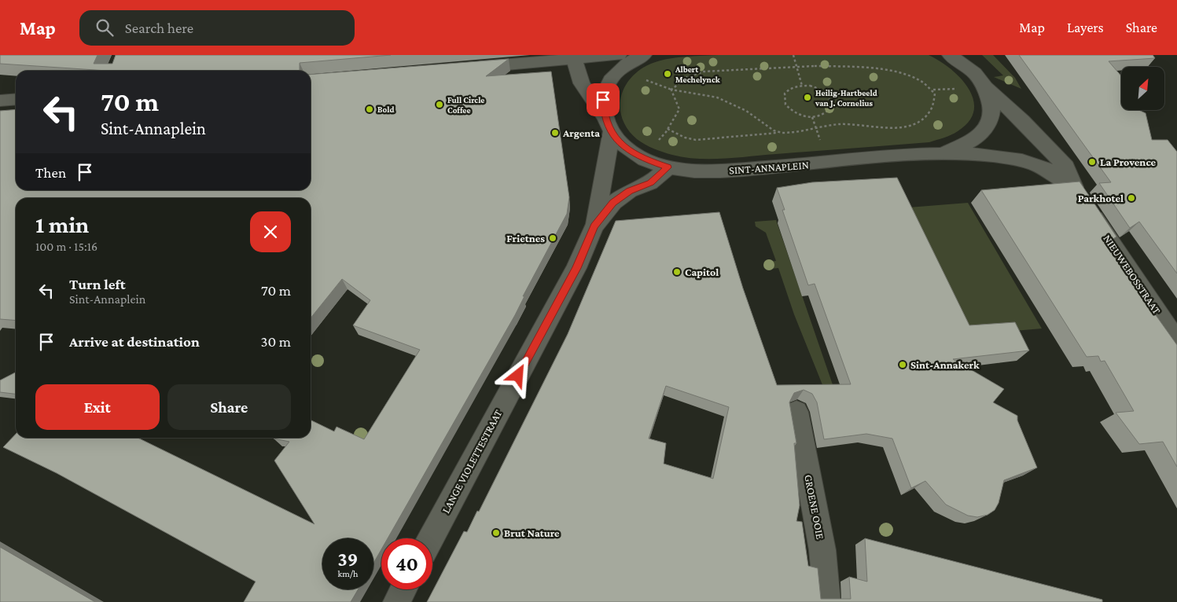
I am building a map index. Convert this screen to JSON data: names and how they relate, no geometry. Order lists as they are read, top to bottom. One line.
{"streets":{"street":["SINT-ANNAPLEIN","NIEUWEBOSSTRAAT","LANGE VIOLETTESTRAAT","GROENE OOIE"]},"crossings":[["SINT-ANNAPLEIN","NIEUWEBOSSTRAAT"],["SINT-ANNAPLEIN","LANGE VIOLETTESTRAAT"]],"places":["Albert Mechelynck","Heilig-Hartbeeld van J. Cornelius","Full Circle Coffee","Bold","Argenta","La Provence","Parkhotel","Frietnes","Capitol","Sint-Annakerk","Brut Nature"],"north":"top right","page":{"header":"Map","search":"Search here","nav":["Map","Layers","Share"],"turn":["70 m","Sint-Annaplein"],"then":"Then","heading":["1 min","100 m · 15:16"],"list":[{"name":"Turn left","note":"Sint-Annaplein","value":"70 m"},{"name":"Arrive at destination","value":"30 m"}],"buttons":["Exit","Share"],"speed":"39 km/h","limit":"40"}}
